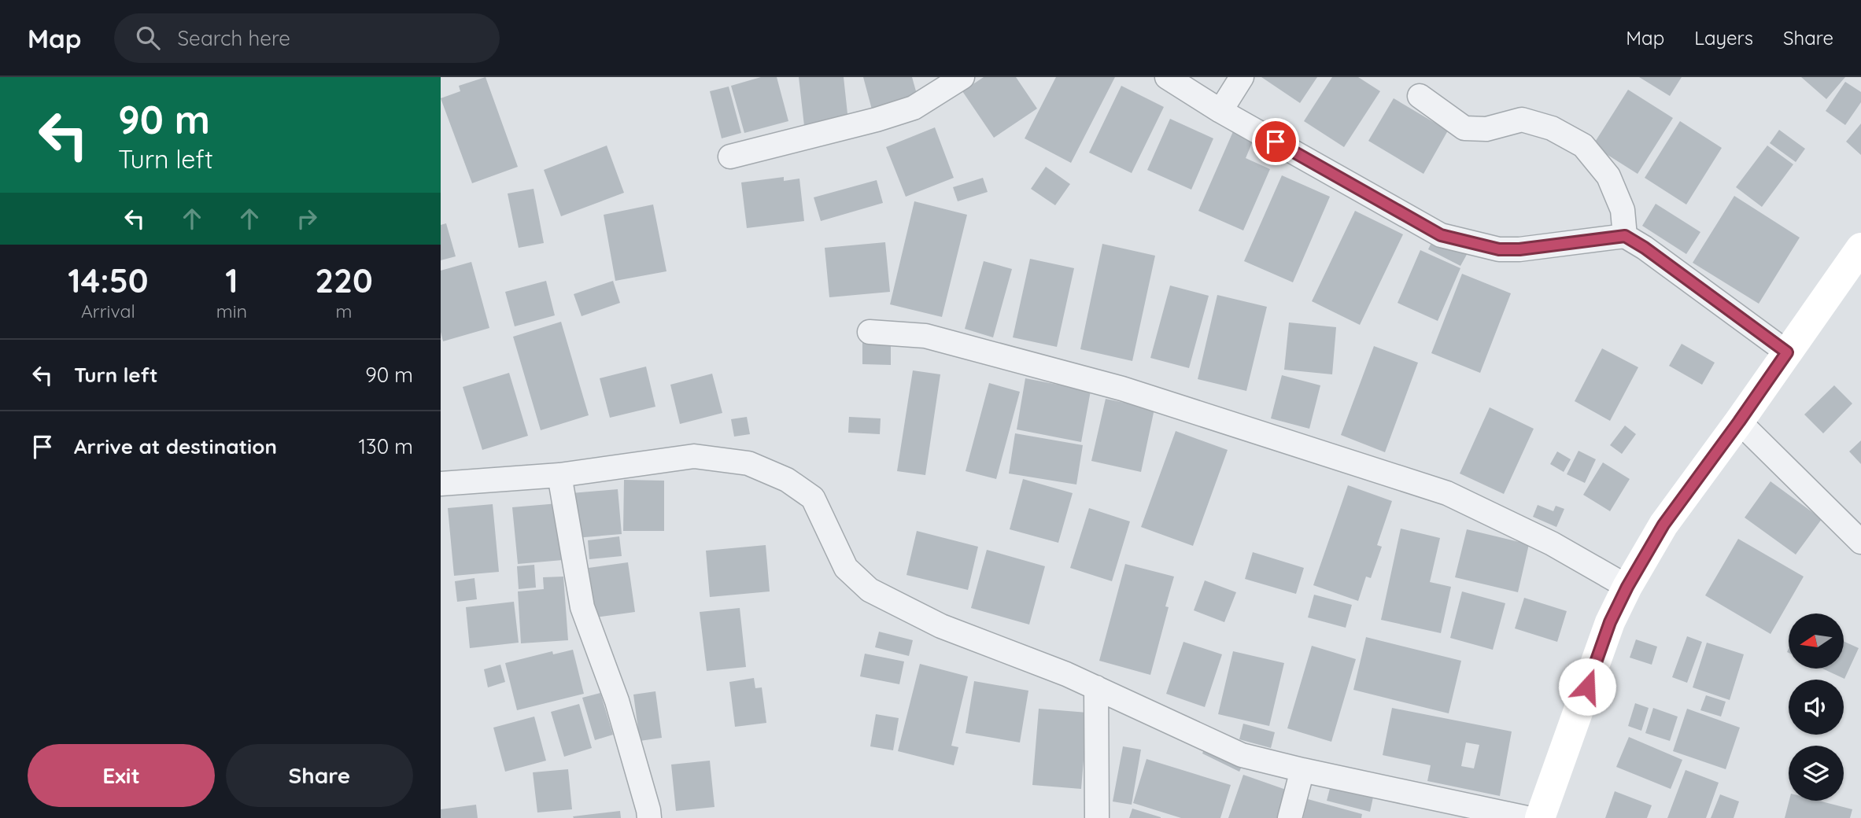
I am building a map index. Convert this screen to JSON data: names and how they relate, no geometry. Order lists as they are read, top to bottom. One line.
{"north":"left","page":{"header":"Map","search":"Search here","nav":["Map","Layers","Share"],"turn":["90 m","Turn left"],"eta":["14:50","Arrival","1","min","220","m"],"list":[{"name":"Turn left","value":"90 m"},{"name":"Arrive at destination","value":"130 m"}],"buttons":["Exit","Share"]}}
